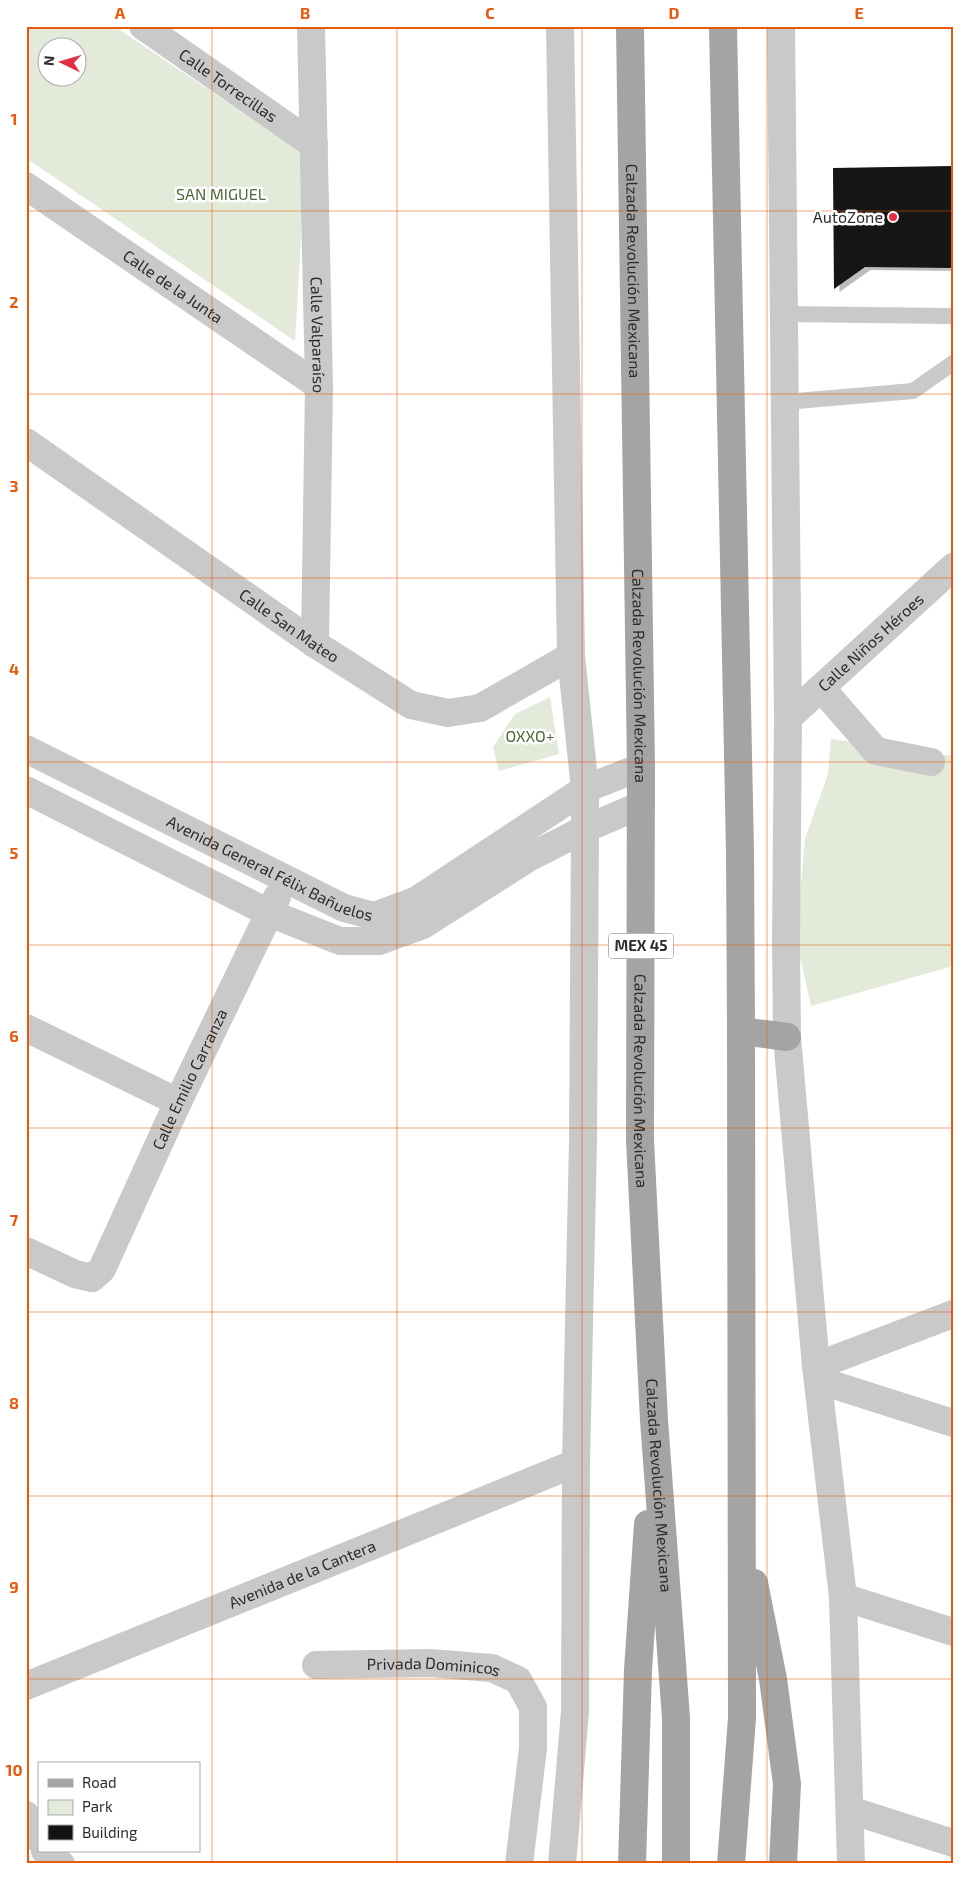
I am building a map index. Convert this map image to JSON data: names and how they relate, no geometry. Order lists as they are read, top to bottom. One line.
{"streets":{"main road":["Calzada Revolución Mexicana","MEX 45"],"street":["Calle Torrecillas","Calle de la Junta","Calle Valparaíso","Calle San Mateo","Calle Niños Héroes","Avenida General Félix Bañuelos","Calle Emilio Carranza","Avenida de la Cantera","Privada Dominicos"]},"crossings":[["Calle Torrecillas","Calle Valparaíso"],["Calzada Revolución Mexicana","Avenida General Félix Bañuelos"],["Calle de la Junta","Calle Valparaíso"],["Calle Valparaíso","Calle San Mateo"],["Avenida General Félix Bañuelos","Calle Emilio Carranza"]],"parks":["SAN MIGUEL","OXXO+"],"places":["AutoZone"],"legend":["Road","Park","Building"],"north":"left","grid":{"columns":["A","B","C","D","E"],"rows":["1","2","3","4","5","6","7","8","9","10"]}}
